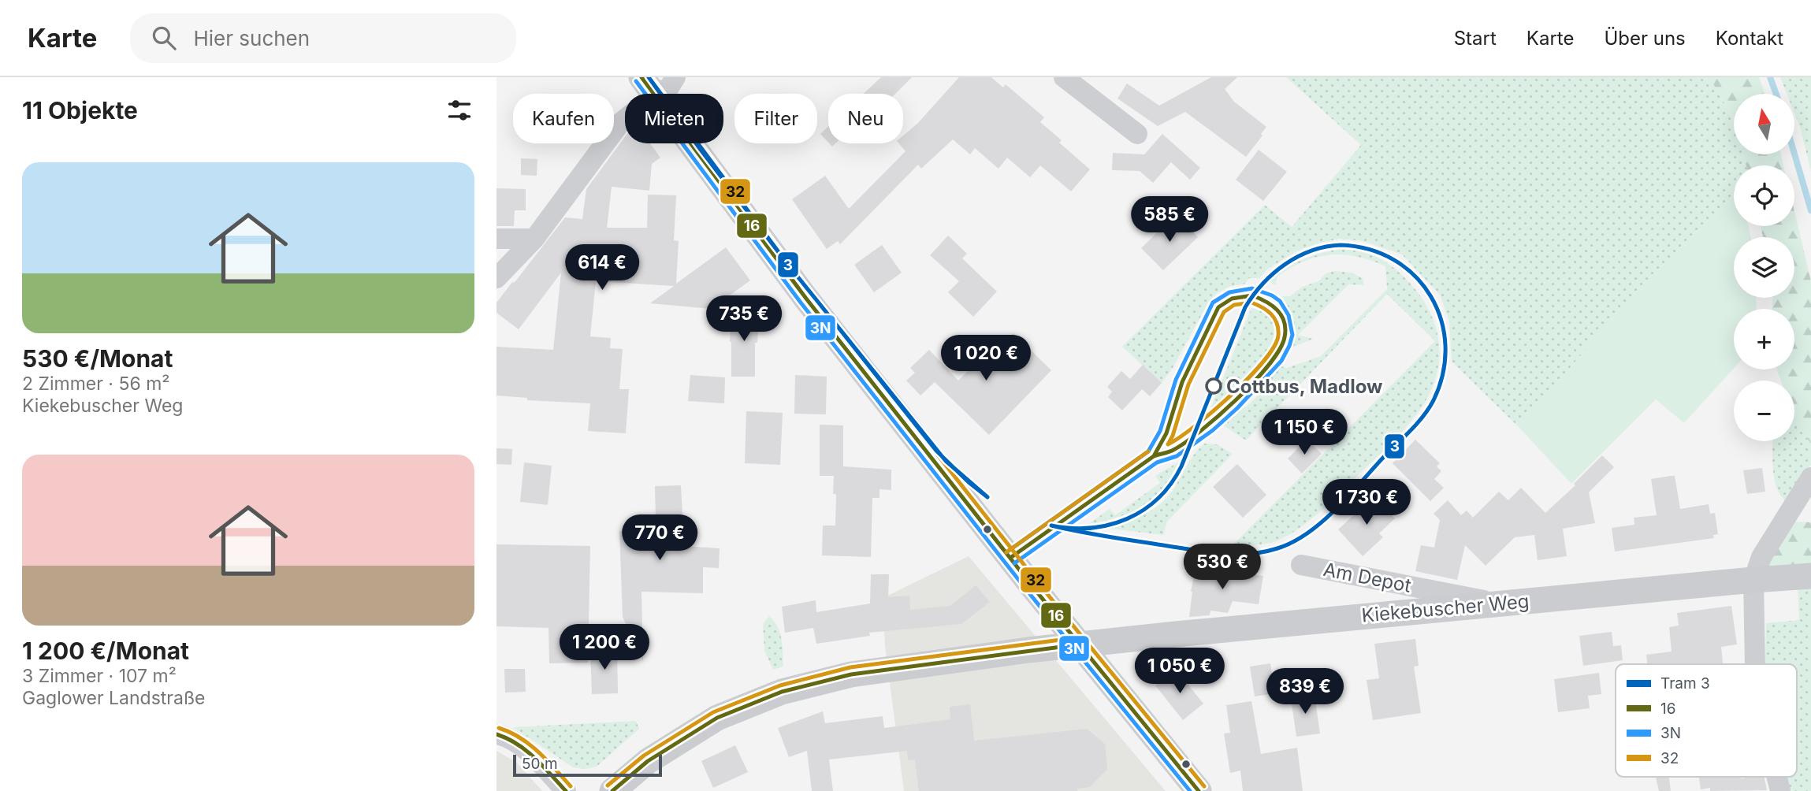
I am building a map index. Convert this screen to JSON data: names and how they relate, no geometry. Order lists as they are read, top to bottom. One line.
{"streets":{"main road":["Kiekebuscher Weg"],"street":["Am Depot"]},"crossings":[["Am Depot","Kiekebuscher Weg"]],"places":["Cottbus, Madlow"],"lines":["tram line 3","transit line 16","transit line 32","transit line 3N"],"legend":["Tram 3","16","3N","32"],"scale_bar":"50 m","north":"top","page":{"header":"Karte","search":"Hier suchen","nav":["Start","Karte","Über uns","Kontakt"],"heading":"11 Objekte","map_buttons":["+","−"],"chip":["Kaufen","Mieten","Filter","Neu"],"list":[{"name":"530 €/Monat","note":"2 Zimmer · 56 m² · Kiekebuscher Weg"},{"name":"1 200 €/Monat","note":"3 Zimmer · 107 m² · Gaglower Landstraße"}],"price":["585 €","614 €","735 €","1 020 €","1 150 €","1 730 €","770 €","530 €","1 200 €","1 050 €","839 €"],"scale":"50 m"}}
